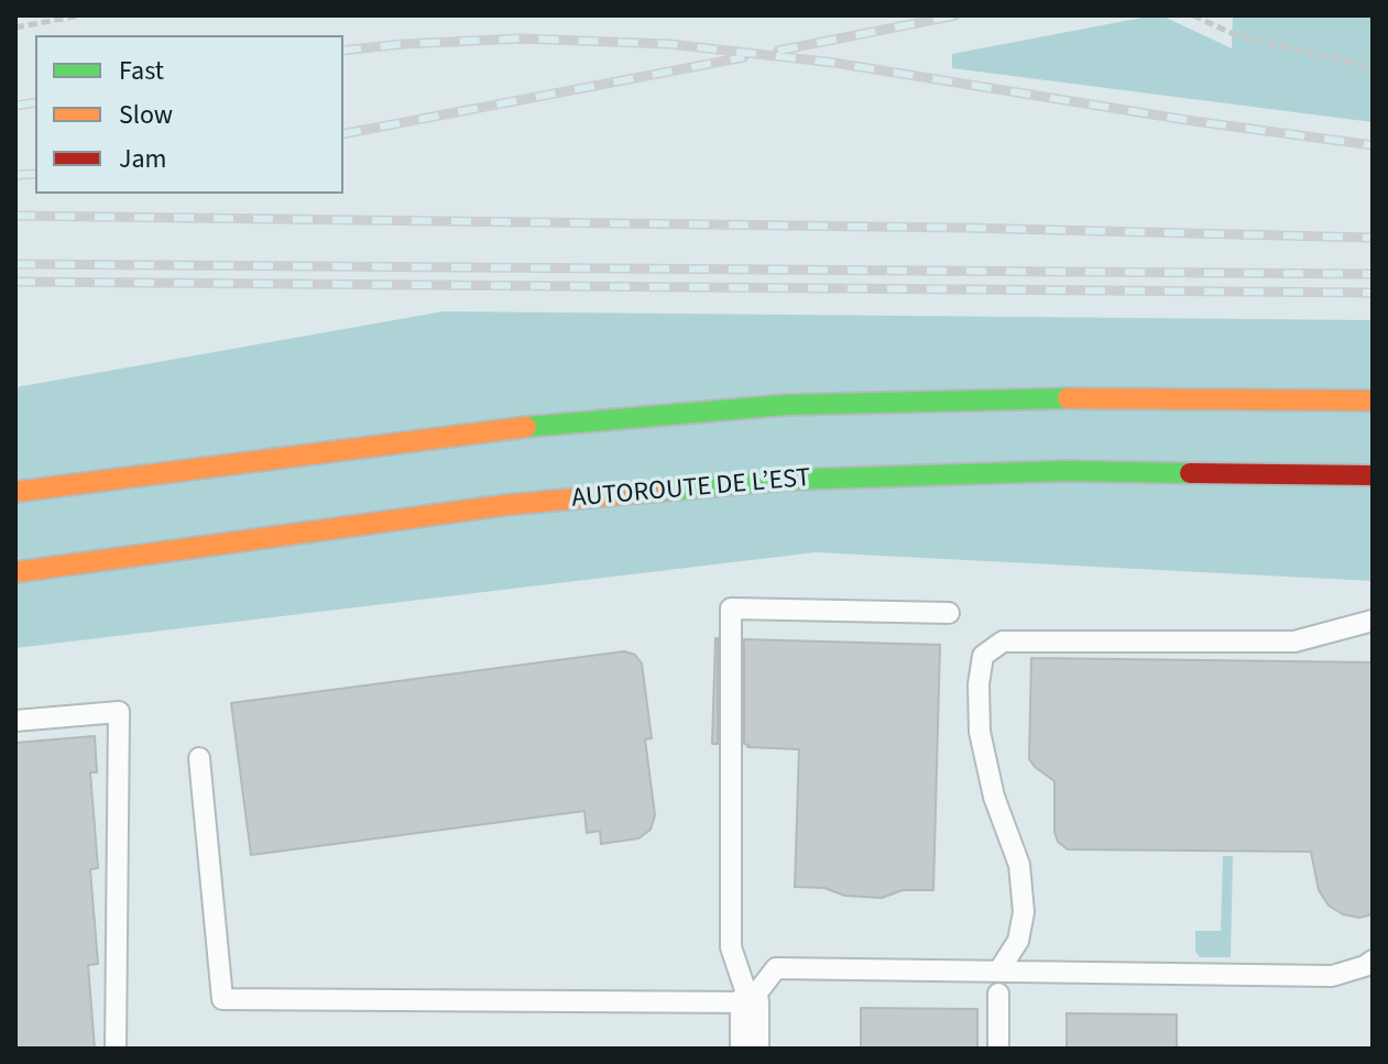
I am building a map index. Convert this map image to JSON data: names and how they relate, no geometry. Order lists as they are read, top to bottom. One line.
{"streets":{"highway":["AUTOROUTE DE L’EST"]},"legend":["Fast","Slow","Jam"]}
